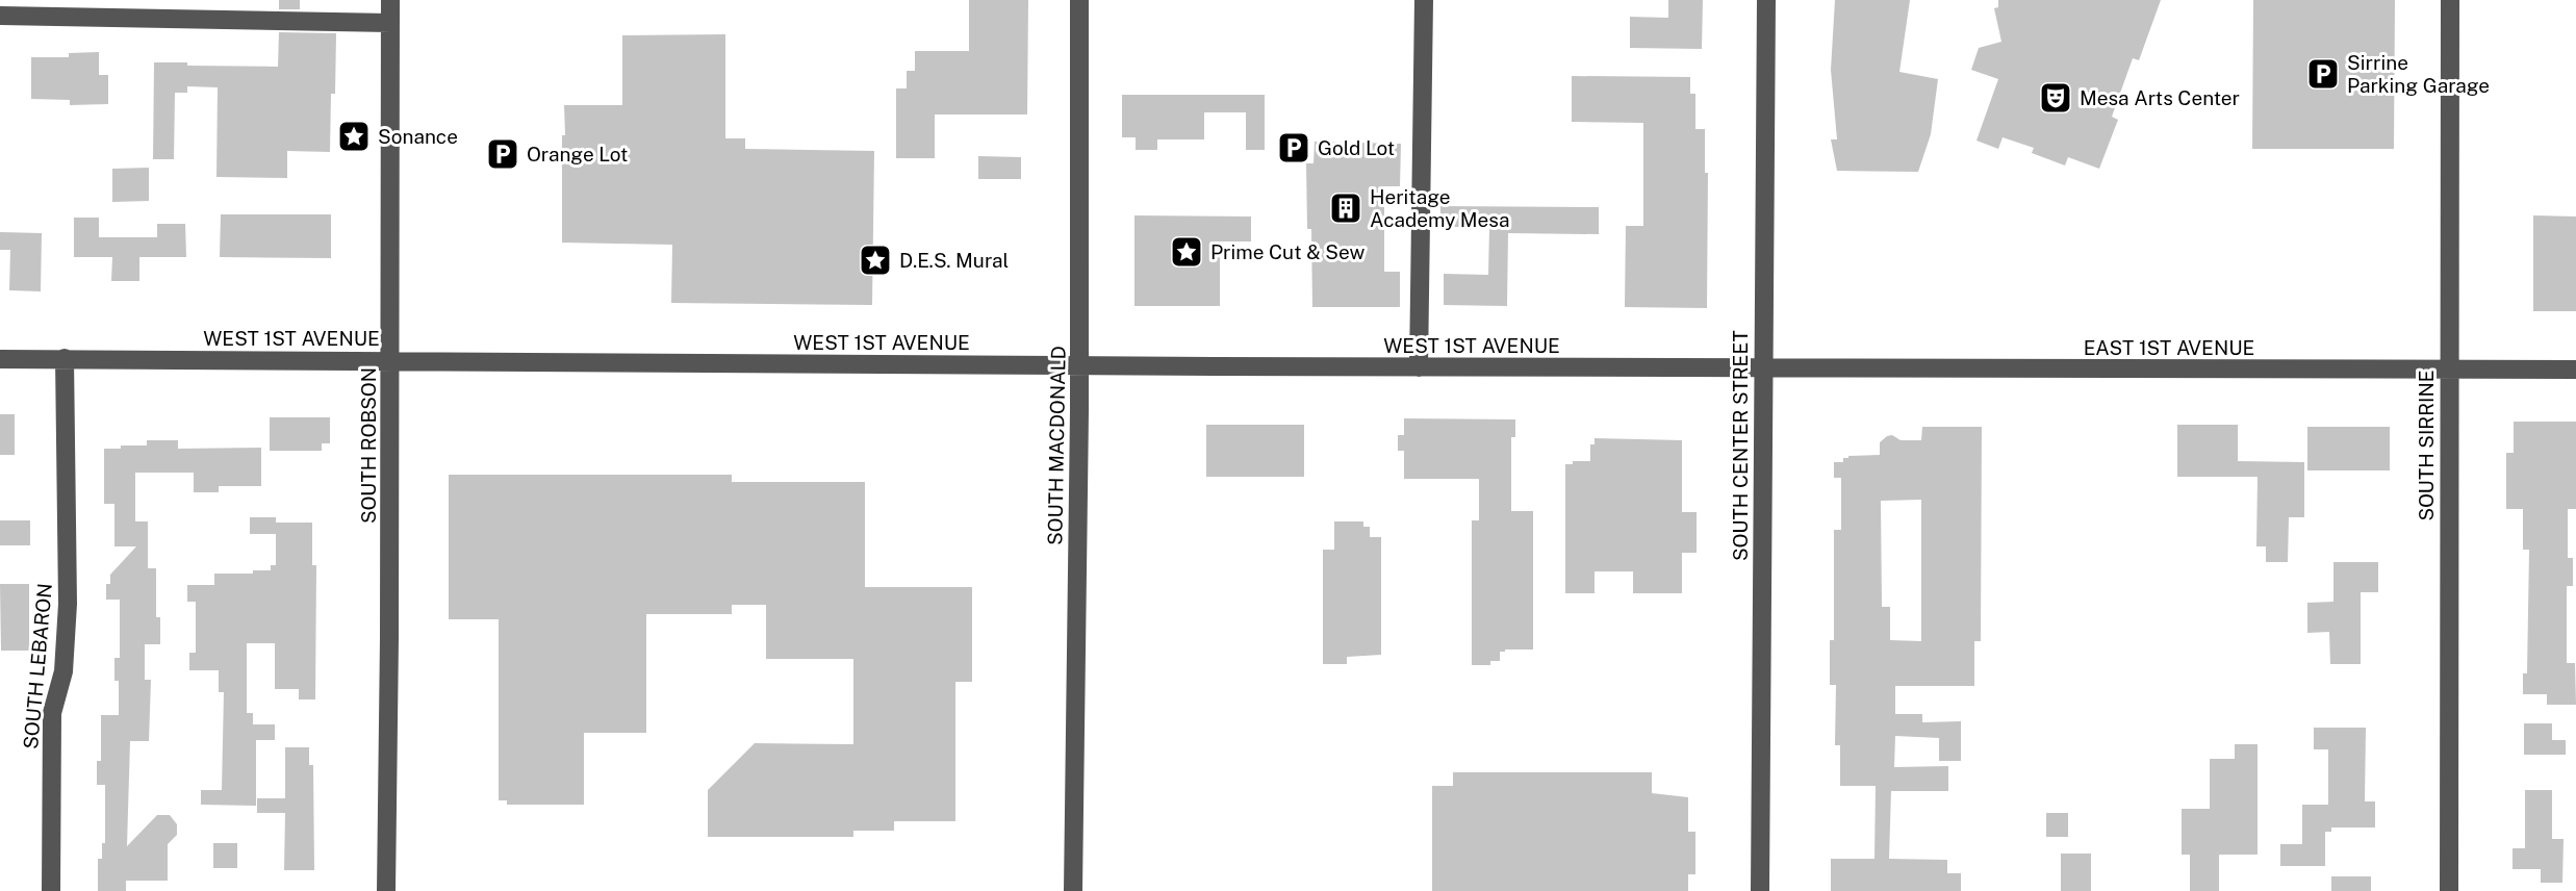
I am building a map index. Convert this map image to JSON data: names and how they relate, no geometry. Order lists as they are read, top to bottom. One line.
{"streets":{"street":["WEST 1ST AVENUE","EAST 1ST AVENUE","SOUTH ROBSON","SOUTH MACDONALD","SOUTH CENTER STREET","SOUTH SIRRINE","SOUTH LEBARON"]},"crossings":[["WEST 1ST AVENUE","EAST 1ST AVENUE"],["WEST 1ST AVENUE","SOUTH ROBSON"],["WEST 1ST AVENUE","SOUTH MACDONALD"],["WEST 1ST AVENUE","SOUTH CENTER STREET"],["WEST 1ST AVENUE","SOUTH LEBARON"],["EAST 1ST AVENUE","SOUTH CENTER STREET"],["EAST 1ST AVENUE","SOUTH SIRRINE"]],"places":{"parking":["Sirrine Parking Garage","Gold Lot","Orange Lot"],"theatre":["Mesa Arts Center"],"place":["Sonance","Prime Cut & Sew","D.E.S. Mural"],"building":["Heritage Academy Mesa"]}}
